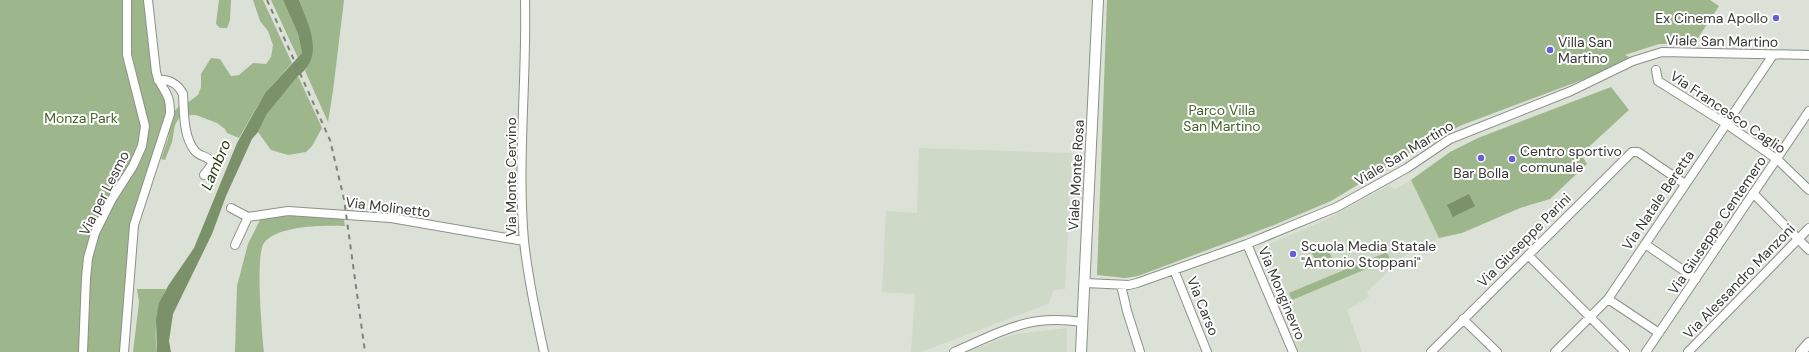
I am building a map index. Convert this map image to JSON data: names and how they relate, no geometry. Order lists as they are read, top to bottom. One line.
{"streets":{"main road":["Viale Monte Rosa"],"street":["Viale San Martino","Via Francesco Caglio","Via Monte Cervino","Via per Lesmo","Via Natale Beretta","Via Molinetto","Via Giuseppe Centemero","Via Giuseppe Parini","Via Alessandro Manzoni","Via Monginevro","Via Carso"]},"crossings":[["Viale San Martino","Viale Monte Rosa"],["Viale San Martino","Via Natale Beretta"],["Viale San Martino","Via Monginevro"],["Viale San Martino","Via Carso"],["Via Francesco Caglio","Via Natale Beretta"],["Via Francesco Caglio","Via Giuseppe Centemero"],["Via Monte Cervino","Via Molinetto"],["Via Natale Beretta","Via Giuseppe Parini"]],"water":["Lambro"],"parks":["Parco Villa San Martino","Monza Park"],"places":["Ex Cinema Apollo","Villa San Martino","Bar Bolla","Centro sportivo comunale","Scuola Media Statale \"Antonio Stoppani\""]}
